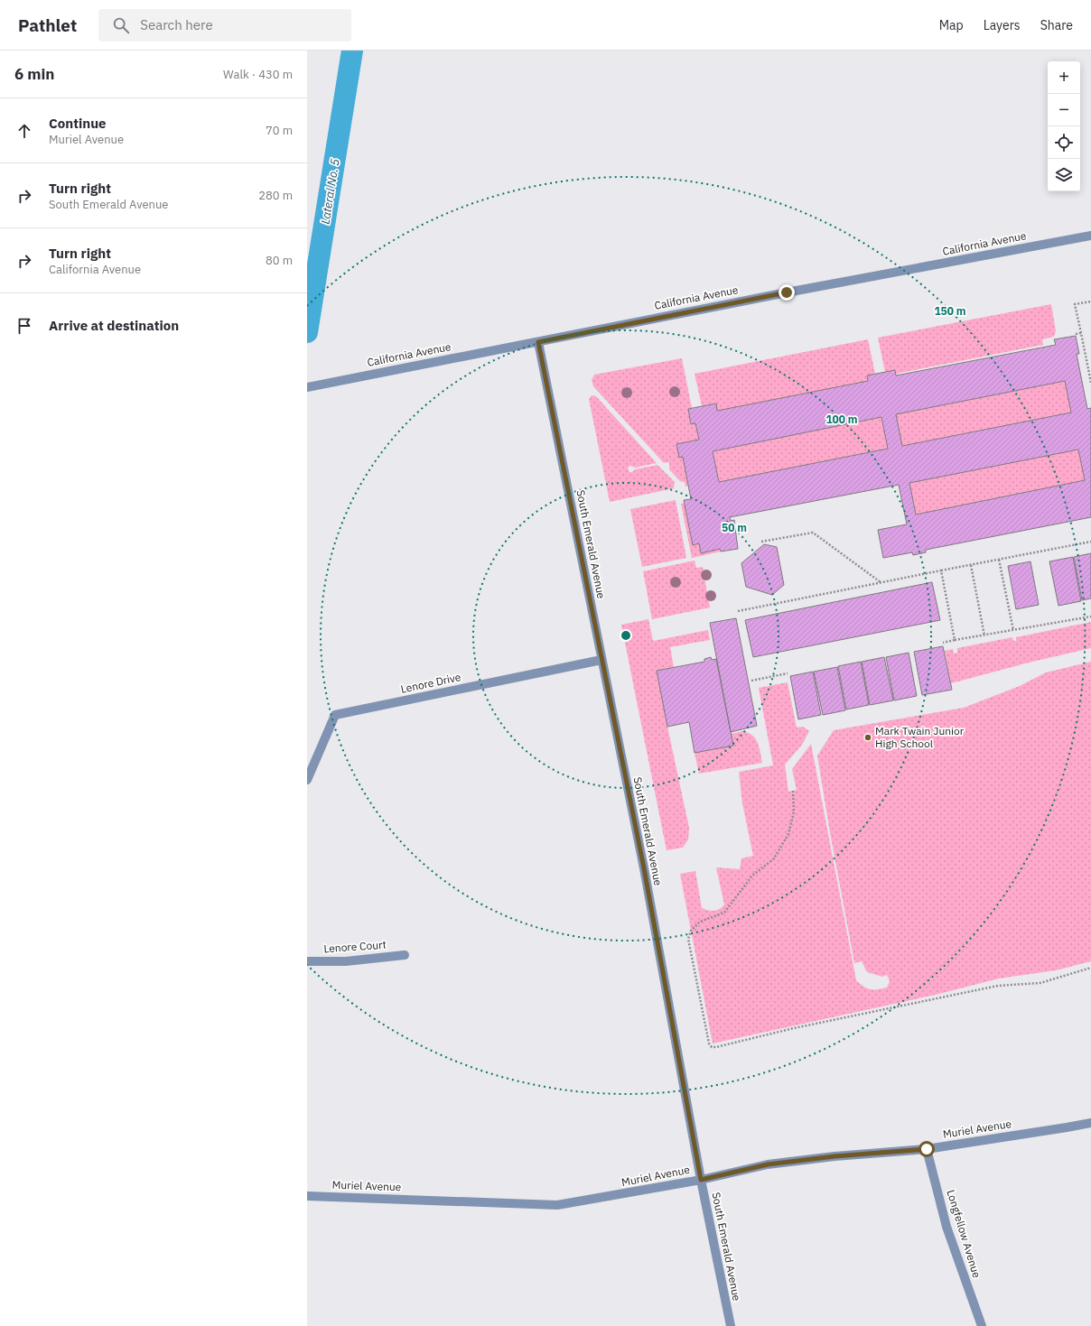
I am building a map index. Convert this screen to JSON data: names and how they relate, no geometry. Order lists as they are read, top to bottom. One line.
{"streets":{"street":["California Avenue","South Emerald Avenue","Lenore Drive","Lenore Court","Muriel Avenue","Longfellow Avenue"]},"crossings":[["California Avenue","South Emerald Avenue"],["South Emerald Avenue","Lenore Drive"],["South Emerald Avenue","Muriel Avenue"],["Muriel Avenue","Longfellow Avenue"]],"water":["Lateral No. 5"],"places":["Mark Twain Junior High School"],"page":{"header":"Pathlet","search":"Search here","nav":["Map","Layers","Share"],"heading":["6 min","Walk · 430 m"],"map_buttons":["+","−"],"list":[["Continue","Muriel Avenue","70 m"],["Turn right","South Emerald Avenue","280 m"],["Turn right","California Avenue","80 m"],"Arrive at destination"]},"rings":["150 m","100 m","50 m"]}
